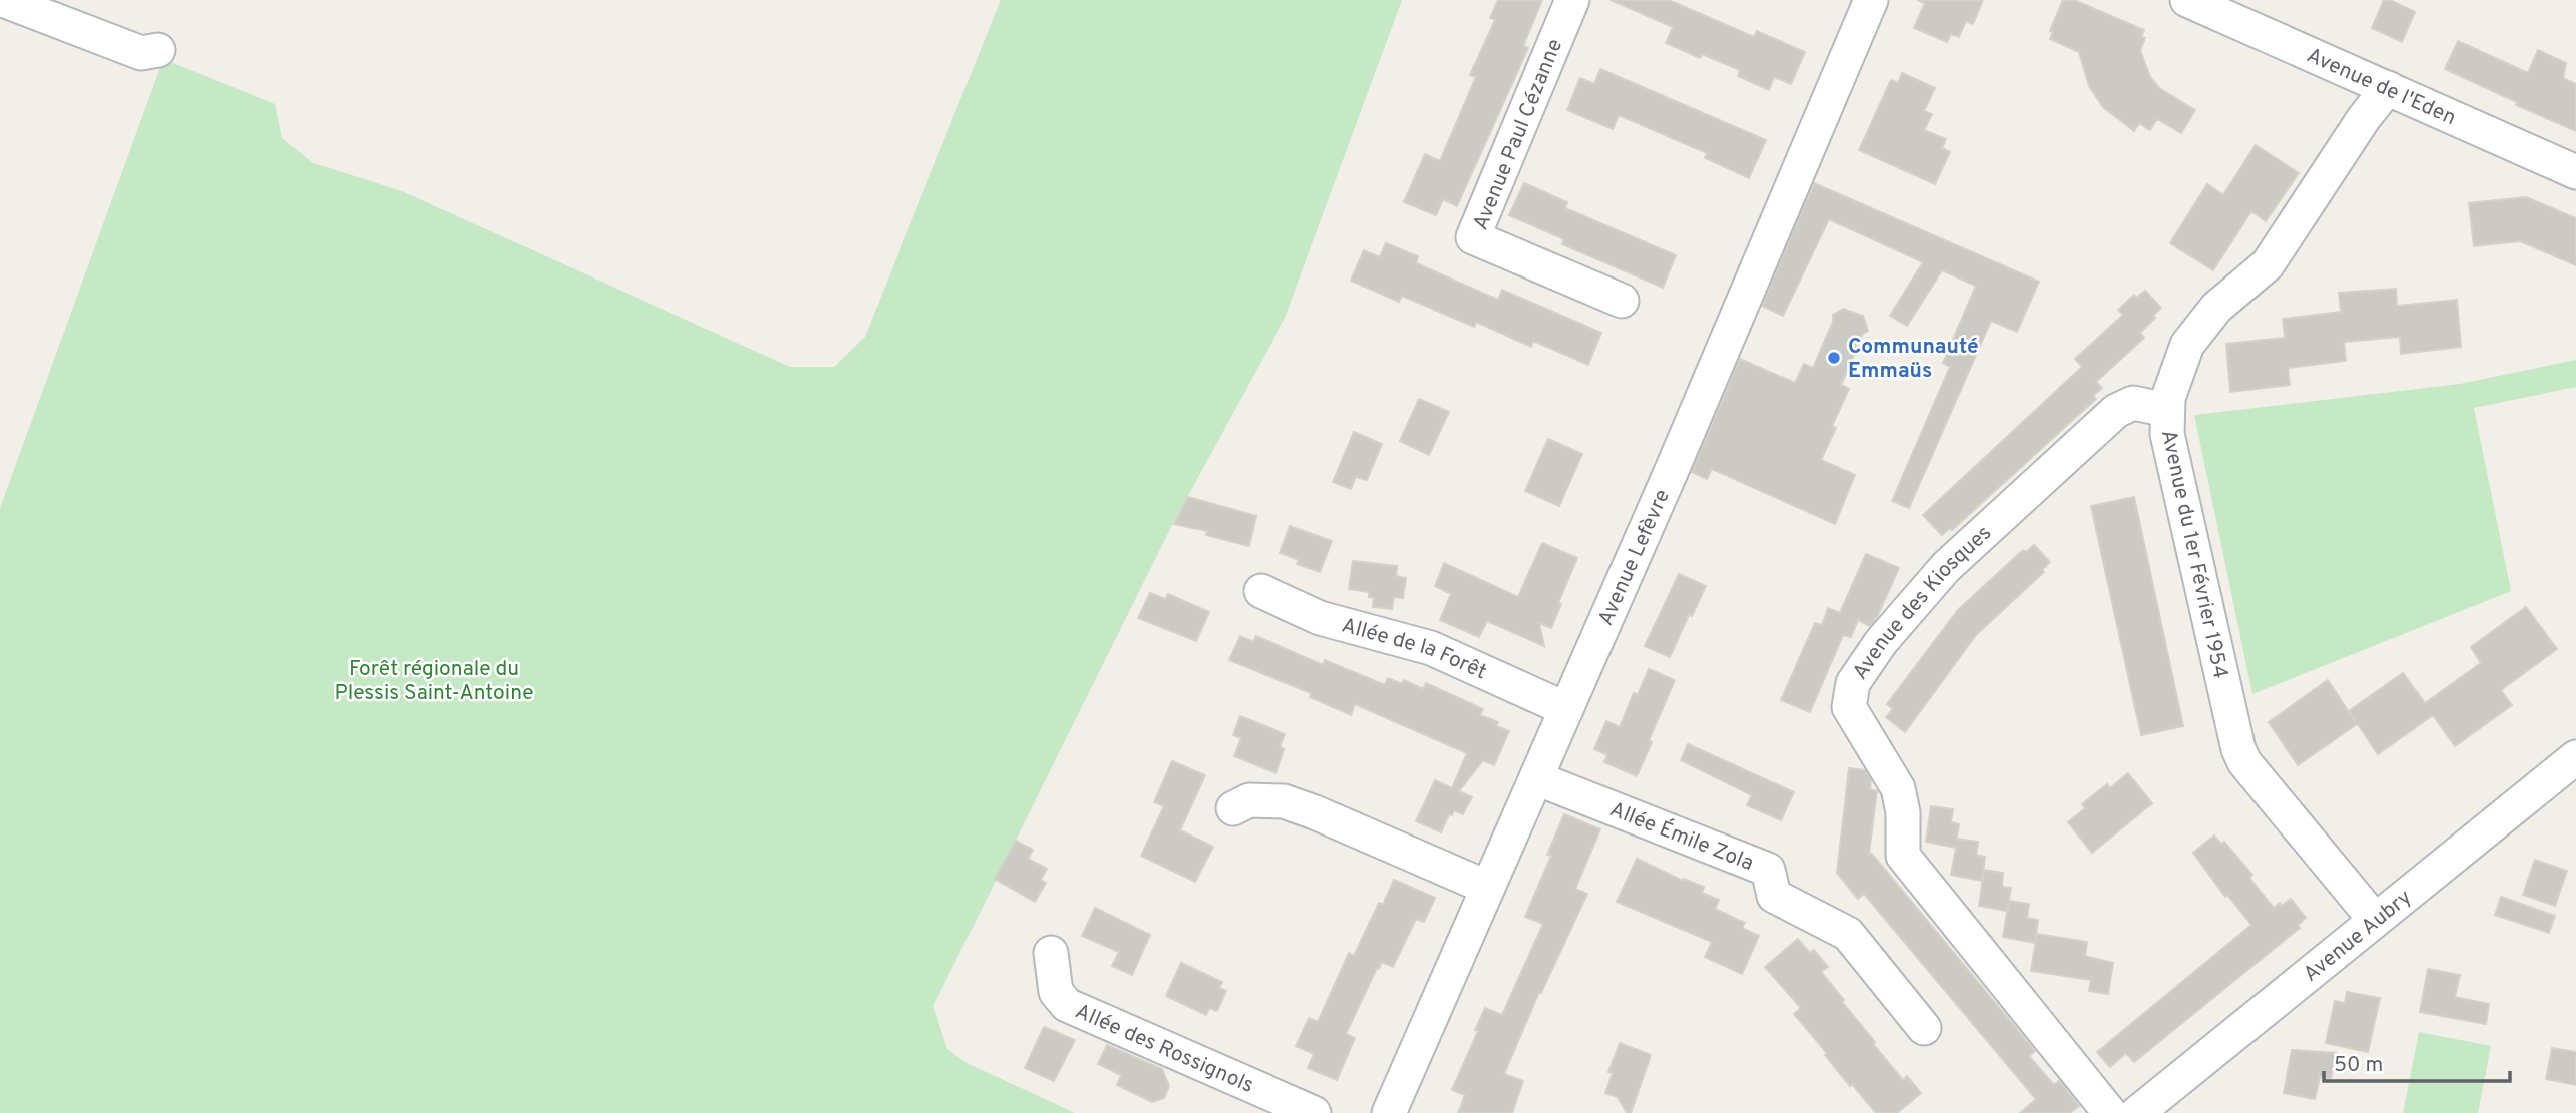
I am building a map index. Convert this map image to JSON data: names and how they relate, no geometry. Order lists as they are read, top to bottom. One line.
{"streets":{"street":["Avenue de l'Eden","Avenue Paul Cézanne","Avenue du 1er Février 1954","Avenue Lefèvre","Avenue des Kiosques","Allée de la Forêt","Allée Émile Zola","Avenue Aubry","Allée des Rossignols"]},"crossings":[["Avenue de l'Eden","Avenue du 1er Février 1954"],["Avenue du 1er Février 1954","Avenue des Kiosques"],["Avenue du 1er Février 1954","Avenue Aubry"],["Avenue Lefèvre","Allée de la Forêt"],["Avenue Lefèvre","Allée Émile Zola"]],"parks":["Forêt régionale du Plessis Saint-Antoine"],"places":["Communauté Emmaüs"],"scale_bar":"50 m"}
